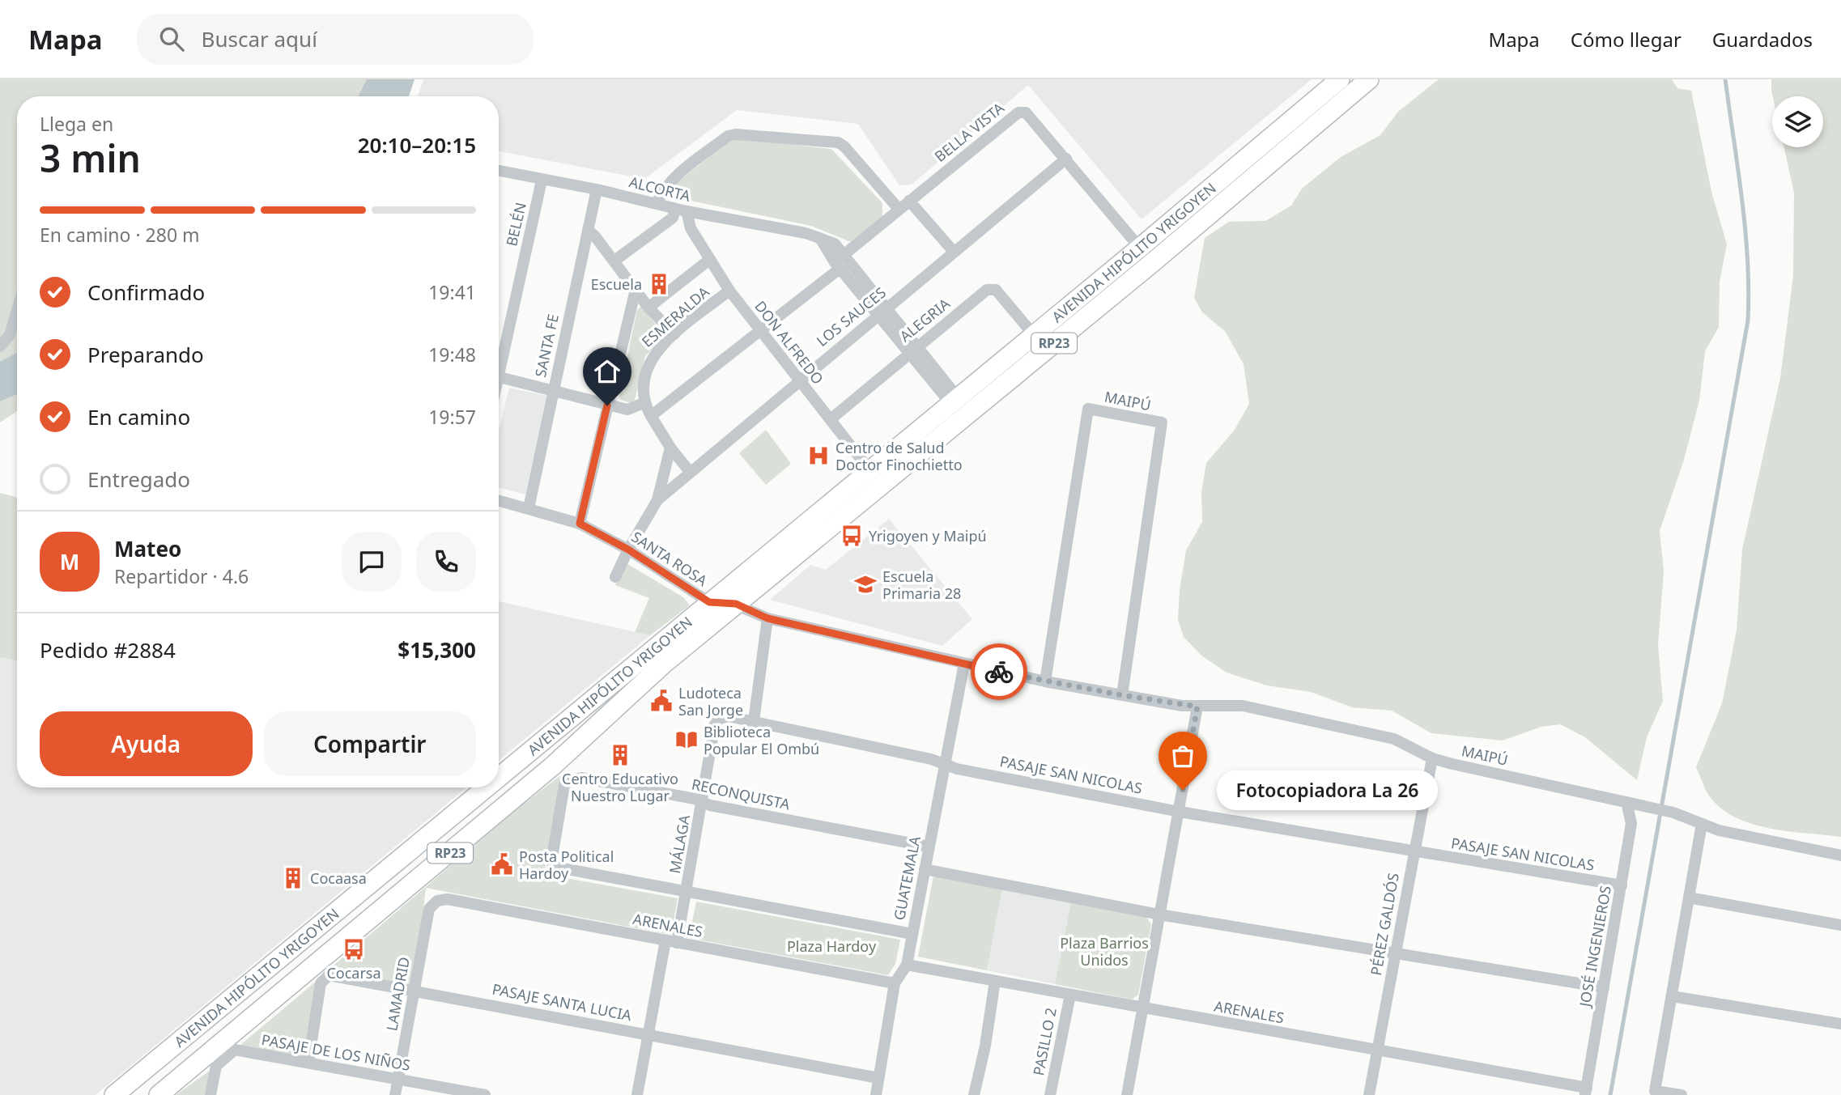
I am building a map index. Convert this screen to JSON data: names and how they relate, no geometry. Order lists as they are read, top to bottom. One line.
{"streets":{"main road":["AVENIDA HIPÓLITO YRIGOYEN","RP23"],"street":["BELLA VISTA","ALCORTA","BELÉN","ESMERALDA","LOS SAUCES","ALEGRIA","DON ALFREDO","SANTA FE","MAIPÚ","SANTA ROSA","PASAJE SAN NICOLAS","RECONQUISTA","MÁLAGA","GUATEMALA","PÉREZ GALDÓS","ARENALES","JOSÉ INGENIEROS","LAMADRID","PASAJE SANTA LUCIA","PASILLO 2","PASAJE DE LOS NIÑOS"]},"crossings":[["BELLA VISTA","ALCORTA"],["BELLA VISTA","AVENIDA HIPÓLITO YRIGOYEN"],["BELLA VISTA","LOS SAUCES"],["BELLA VISTA","DON ALFREDO"],["ALCORTA","BELÉN"],["ALCORTA","AVENIDA HIPÓLITO YRIGOYEN"],["ALCORTA","LOS SAUCES"],["ALCORTA","ALEGRIA"],["ALCORTA","DON ALFREDO"],["ALCORTA","SANTA FE"],["AVENIDA HIPÓLITO YRIGOYEN","ALEGRIA"],["AVENIDA HIPÓLITO YRIGOYEN","DON ALFREDO"],["AVENIDA HIPÓLITO YRIGOYEN","MAIPÚ"],["AVENIDA HIPÓLITO YRIGOYEN","SANTA ROSA"],["ESMERALDA","DON ALFREDO"],["LOS SAUCES","DON ALFREDO"],["LOS SAUCES","SANTA ROSA"],["ALEGRIA","DON ALFREDO"],["SANTA FE","SANTA ROSA"],["MAIPÚ","SANTA ROSA"],["MAIPÚ","GUATEMALA"],["MAIPÚ","PÉREZ GALDÓS"],["MAIPÚ","JOSÉ INGENIEROS"],["PASAJE SAN NICOLAS","MÁLAGA"],["PASAJE SAN NICOLAS","GUATEMALA"],["PASAJE SAN NICOLAS","PÉREZ GALDÓS"],["PASAJE SAN NICOLAS","JOSÉ INGENIEROS"],["RECONQUISTA","MÁLAGA"],["RECONQUISTA","GUATEMALA"],["MÁLAGA","ARENALES"],["MÁLAGA","PASAJE SANTA LUCIA"],["GUATEMALA","ARENALES"],["GUATEMALA","PASAJE SANTA LUCIA"],["PÉREZ GALDÓS","ARENALES"],["ARENALES","JOSÉ INGENIEROS"],["ARENALES","LAMADRID"],["ARENALES","PASILLO 2"],["LAMADRID","PASAJE SANTA LUCIA"],["LAMADRID","PASAJE DE LOS NIÑOS"],["PASAJE SANTA LUCIA","PASAJE DE LOS NIÑOS"]],"parks":["Plaza Barrios Unidos","Plaza Hardoy"],"places":{"building":["Escuela","Centro Educativo Nuestro Lugar","Cocaasa"],"hospital":["Centro de Salud Doctor Finochietto"],"bus stop":["Yrigoyen y Maipú","Cocarsa"],"school or university":["Escuela Primaria 28"],"public building":["Ludoteca San Jorge","Posta Political Hardoy"],"library":["Biblioteca Popular El Ombú"],"other":["Fotocopiadora La 26"]},"page":{"header":"Mapa","search":"Buscar aquí","nav":["Mapa","Cómo llegar","Guardados"],"heading":["3 min","Llega en","20:10–20:15"],"panel":["Mateo","Repartidor · 4.6","Pedido #2884","$15,300"],"bar":"En camino · 280 m","list":[["Confirmado","19:41"],["Preparando","19:48"],["En camino","19:57"],"Entregado"],"round":"M","buttons":["Ayuda","Compartir"],"bubble":"Fotocopiadora La 26"}}
